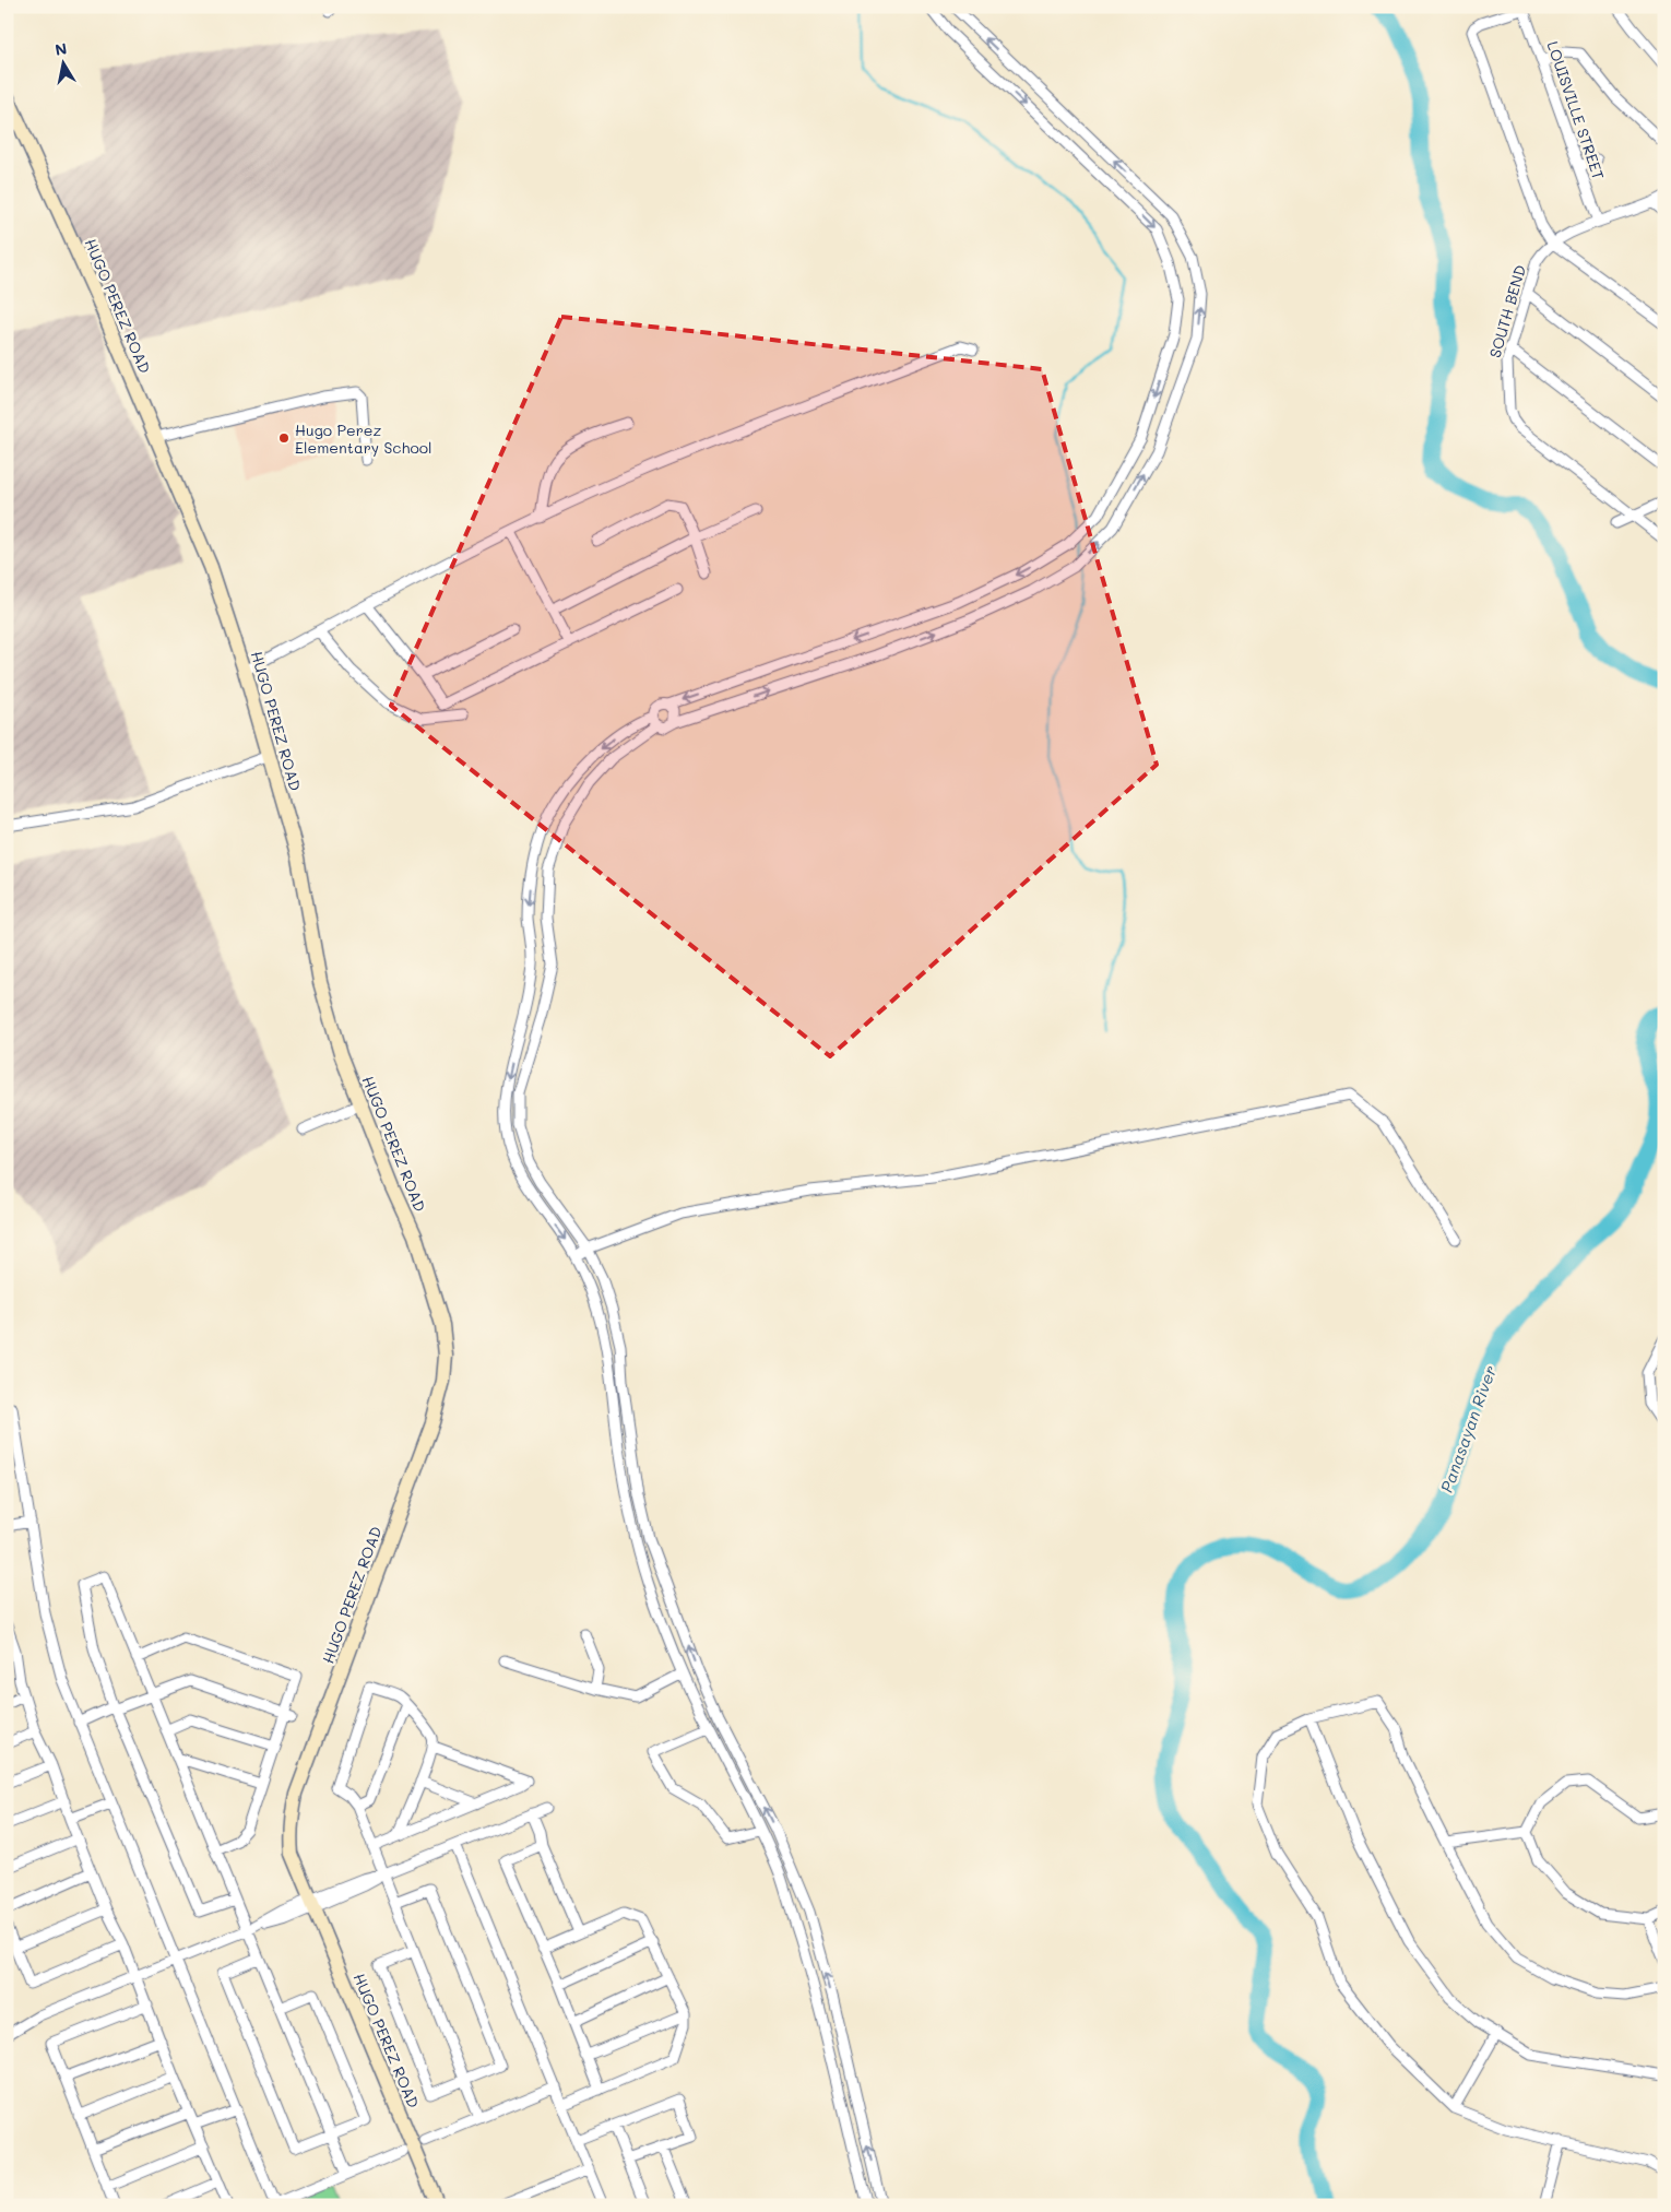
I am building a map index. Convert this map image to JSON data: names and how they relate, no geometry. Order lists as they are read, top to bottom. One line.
{"streets":{"street":["LOUISVILLE STREET","HUGO PEREZ ROAD","SOUTH BEND"]},"crossings":[["LOUISVILLE STREET","SOUTH BEND"]],"water":["Panasayan River"],"places":["Hugo Perez Elementary School"],"north":"top"}
